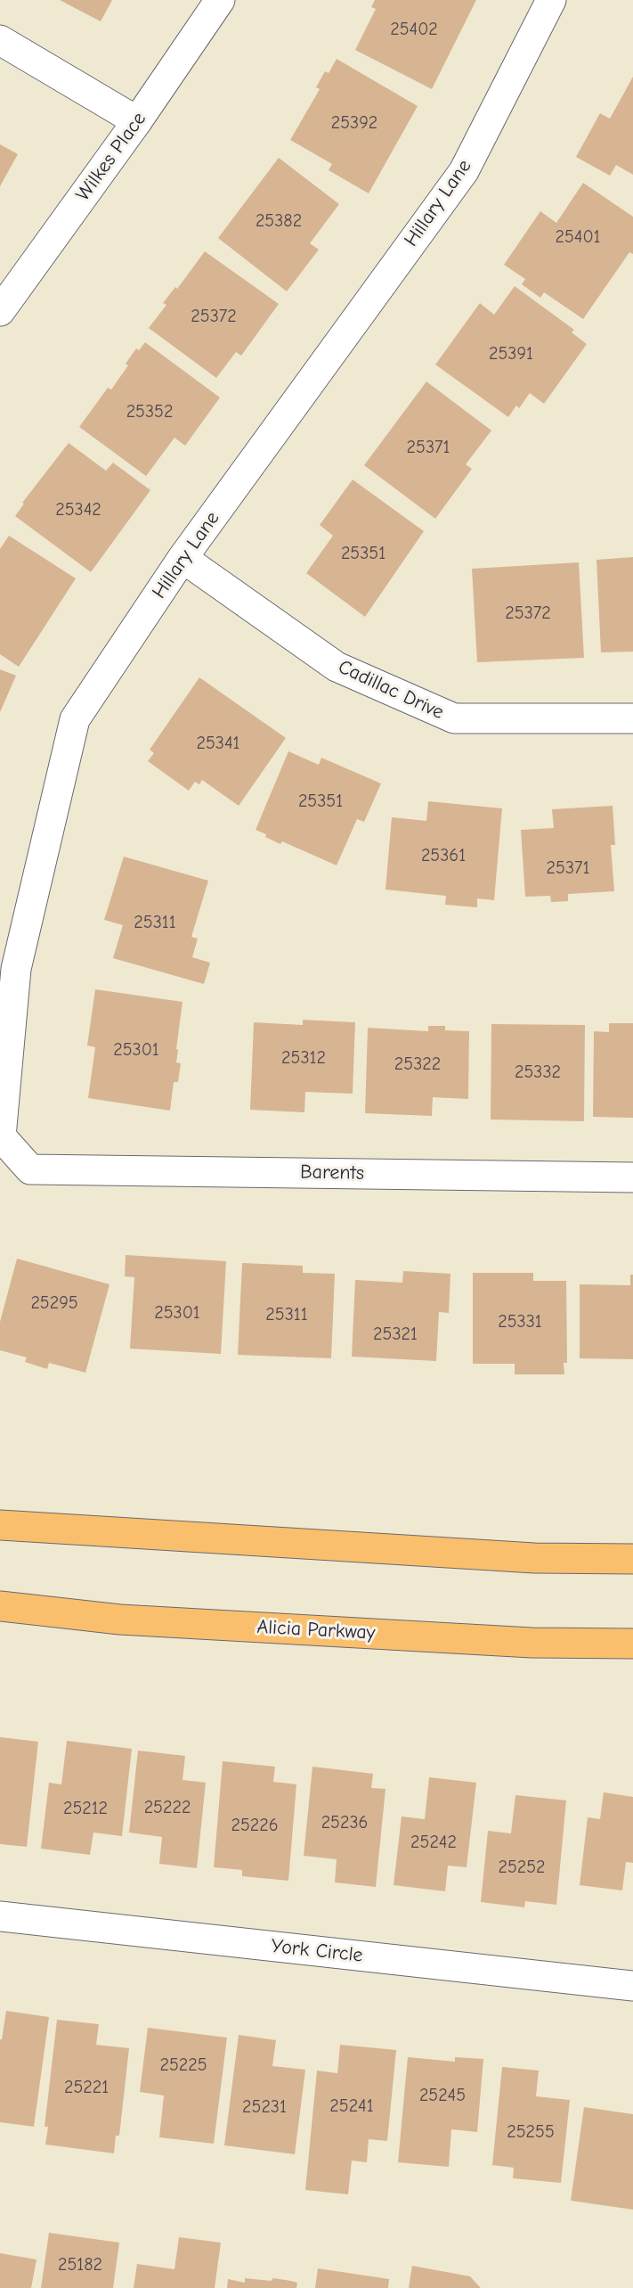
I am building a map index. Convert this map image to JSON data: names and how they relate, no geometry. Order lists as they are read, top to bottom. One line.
{"streets":{"main road":["Alicia Parkway"],"street":["Wilkes Place","Hillary Lane","Cadillac Drive","Barents","York Circle"]},"crossings":[["Hillary Lane","Cadillac Drive"],["Hillary Lane","Barents"]],"house_numbers":["25402","25392","25382","25401","25372","25391","25352","25371","25342","25351","25372","25341","25351","25361","25371","25311","25301","25312","25322","25332","25295","25301","25311","25331","25321","25222","25212","25236","25226","25242","25252","25225","25221","25245","25241","25231","25255","25182"]}
